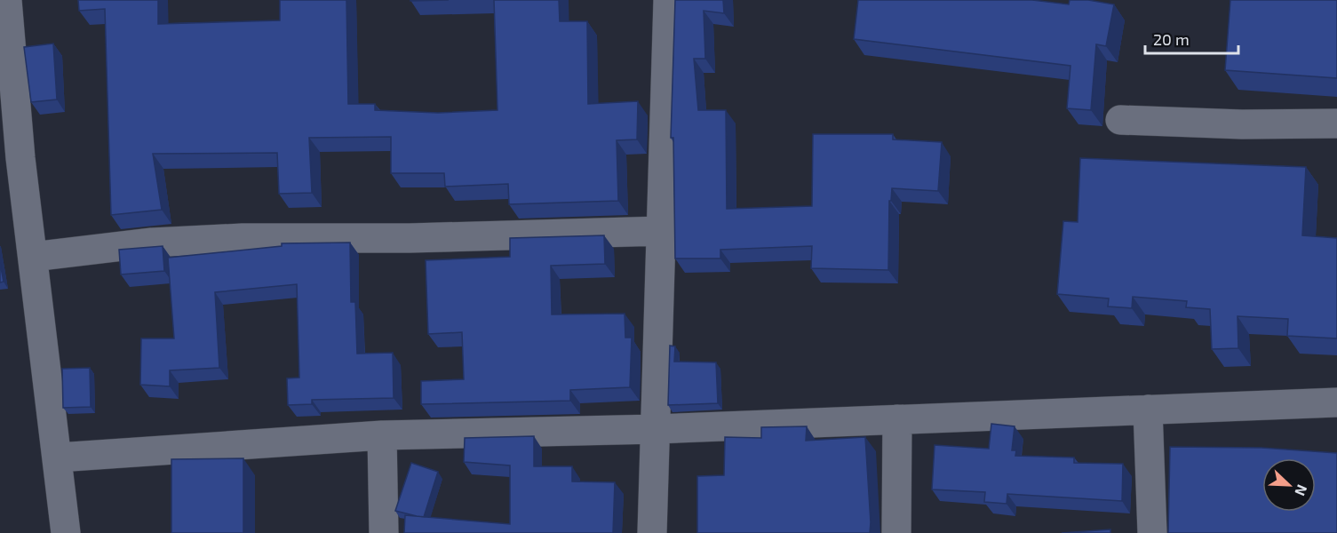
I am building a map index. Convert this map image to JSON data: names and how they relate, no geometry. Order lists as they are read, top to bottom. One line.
{"scale_bar":"20 m","north":"bottom right"}
